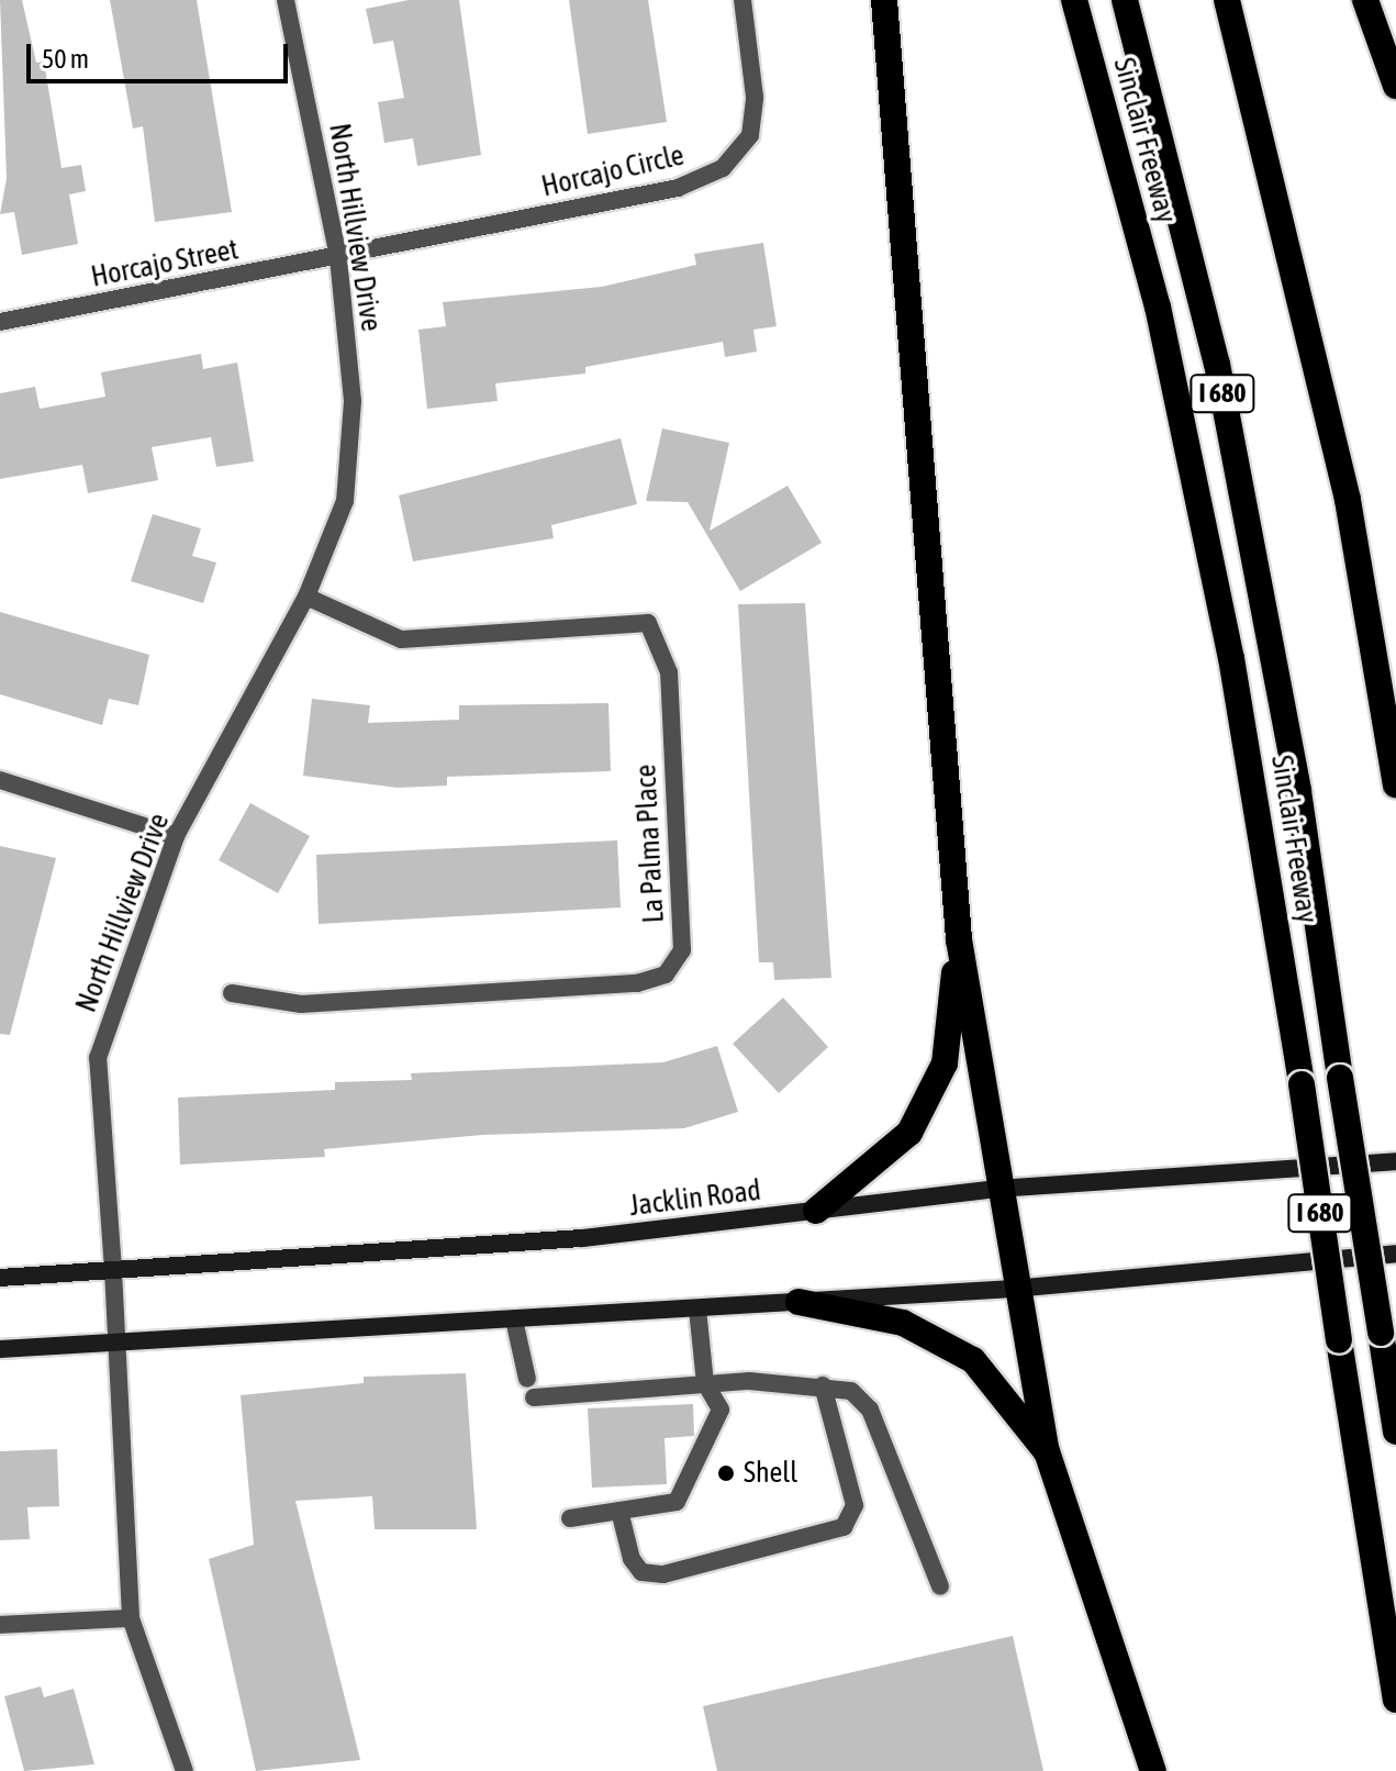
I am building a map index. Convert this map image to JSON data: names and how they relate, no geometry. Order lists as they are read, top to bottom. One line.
{"streets":{"highway":["Sinclair Freeway","I 680"],"main road":["Jacklin Road"],"street":["Horcajo Circle","North Hillview Drive","Horcajo Street","La Palma Place"]},"crossings":[["Horcajo Circle","North Hillview Drive"],["Horcajo Circle","Horcajo Street"],["North Hillview Drive","Horcajo Street"],["North Hillview Drive","La Palma Place"],["North Hillview Drive","Jacklin Road"]],"places":["Shell"],"scale_bar":"50 m"}
